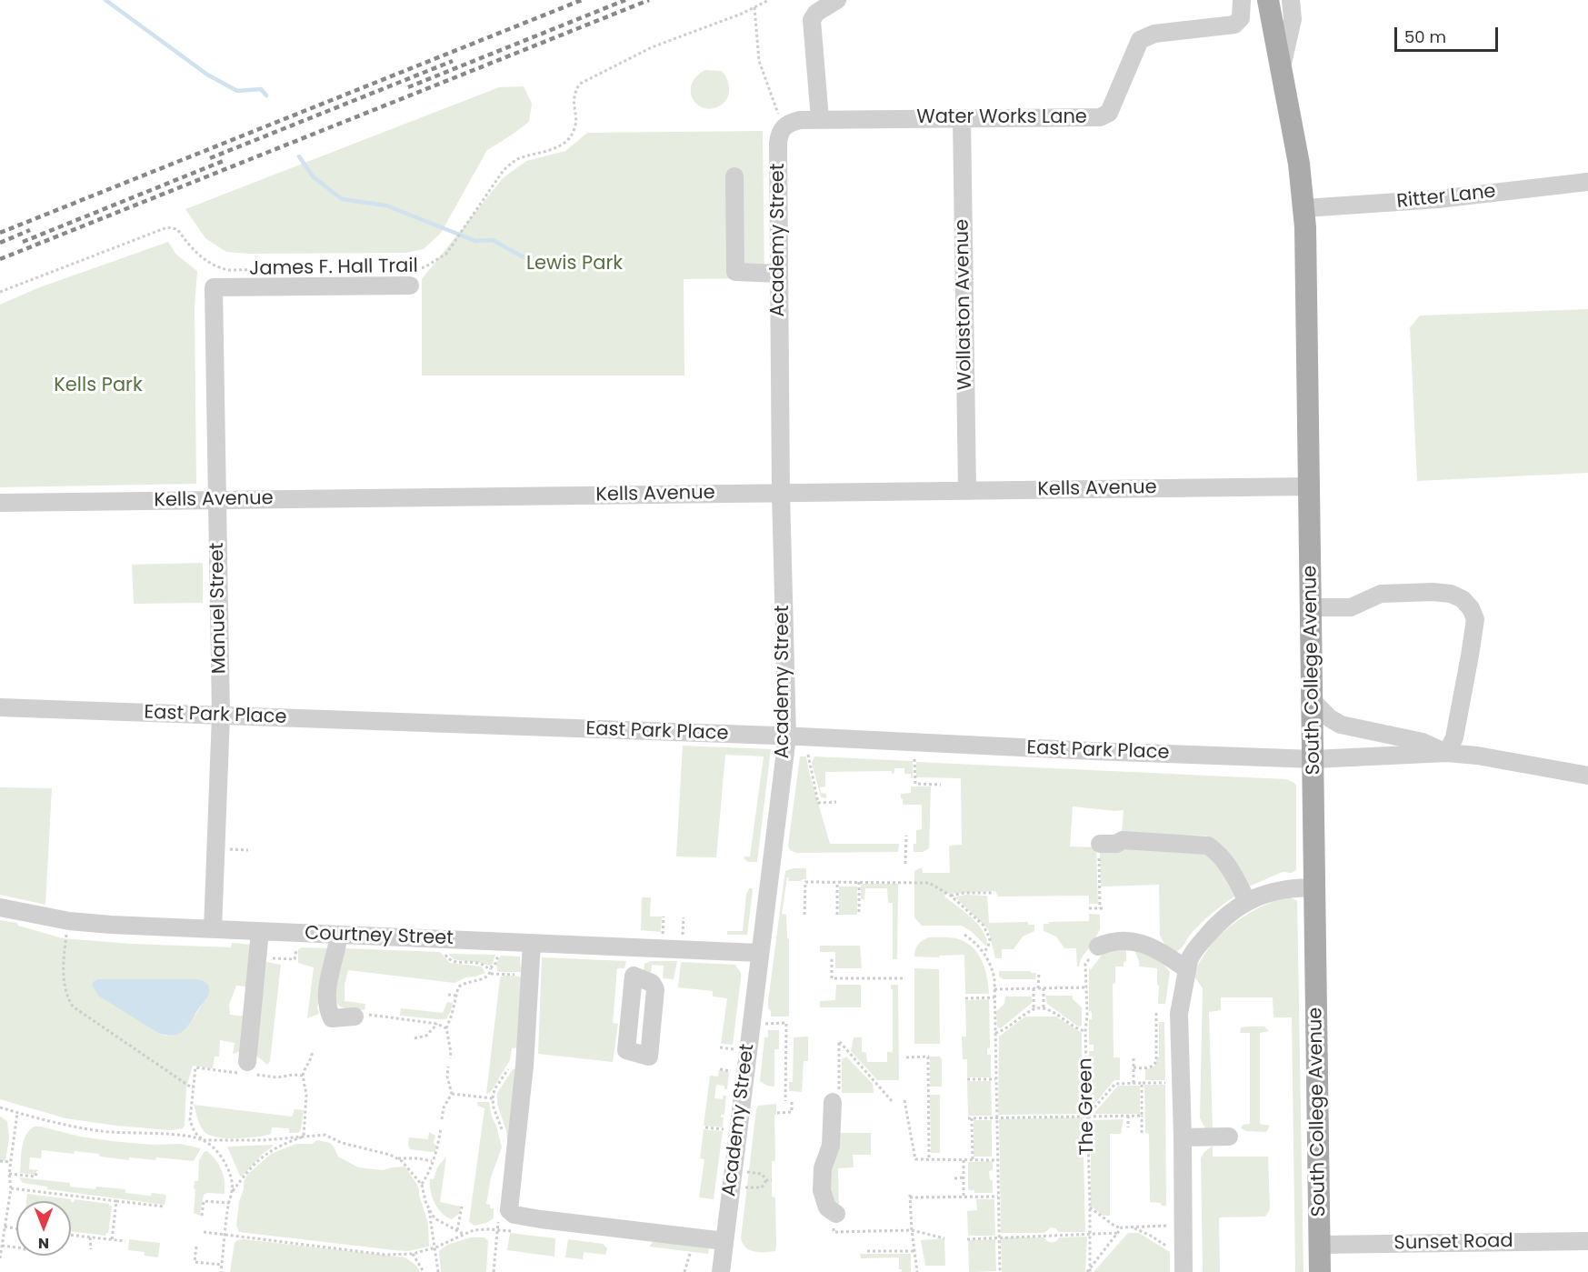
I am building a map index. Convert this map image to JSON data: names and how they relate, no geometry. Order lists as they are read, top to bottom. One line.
{"streets":{"main road":["South College Avenue"],"street":["Water Works Lane","Ritter Lane","Academy Street","Wollaston Avenue","Kells Avenue","Manuel Street","East Park Place","Courtney Street","Sunset Road"],"path":["James F. Hall Trail","The Green"]},"crossings":[["Water Works Lane","Academy Street"],["Water Works Lane","Wollaston Avenue"],["Ritter Lane","South College Avenue"],["Academy Street","Kells Avenue"],["Academy Street","East Park Place"],["Academy Street","Courtney Street"],["James F. Hall Trail","Manuel Street"],["Wollaston Avenue","Kells Avenue"],["Kells Avenue","Manuel Street"],["Kells Avenue","South College Avenue"],["Manuel Street","East Park Place"],["Manuel Street","Courtney Street"],["South College Avenue","East Park Place"],["South College Avenue","Sunset Road"]],"parks":["Lewis Park","Kells Park"],"scale_bar":"50 m","north":"bottom"}
